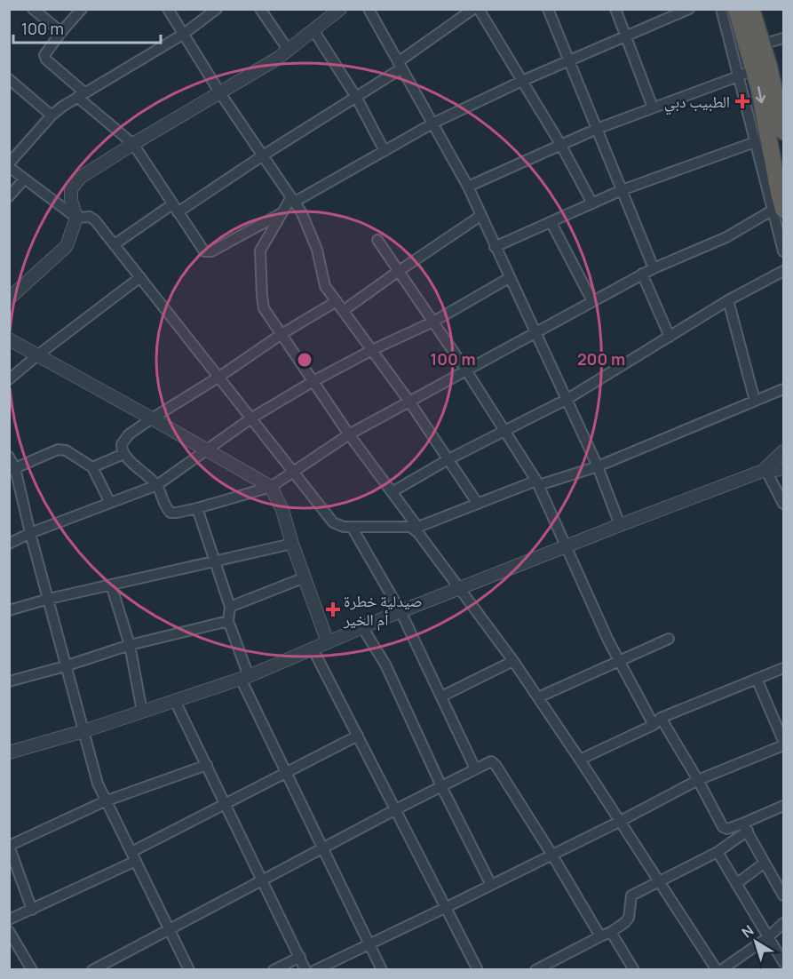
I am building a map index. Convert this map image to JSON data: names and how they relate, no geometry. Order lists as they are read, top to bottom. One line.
{"places":{"health":["الطبيب دبي","صيدلية خطرة أم الخير"]},"scale_bar":"100 m","north":"top left","rings":["100 m","200 m"]}
